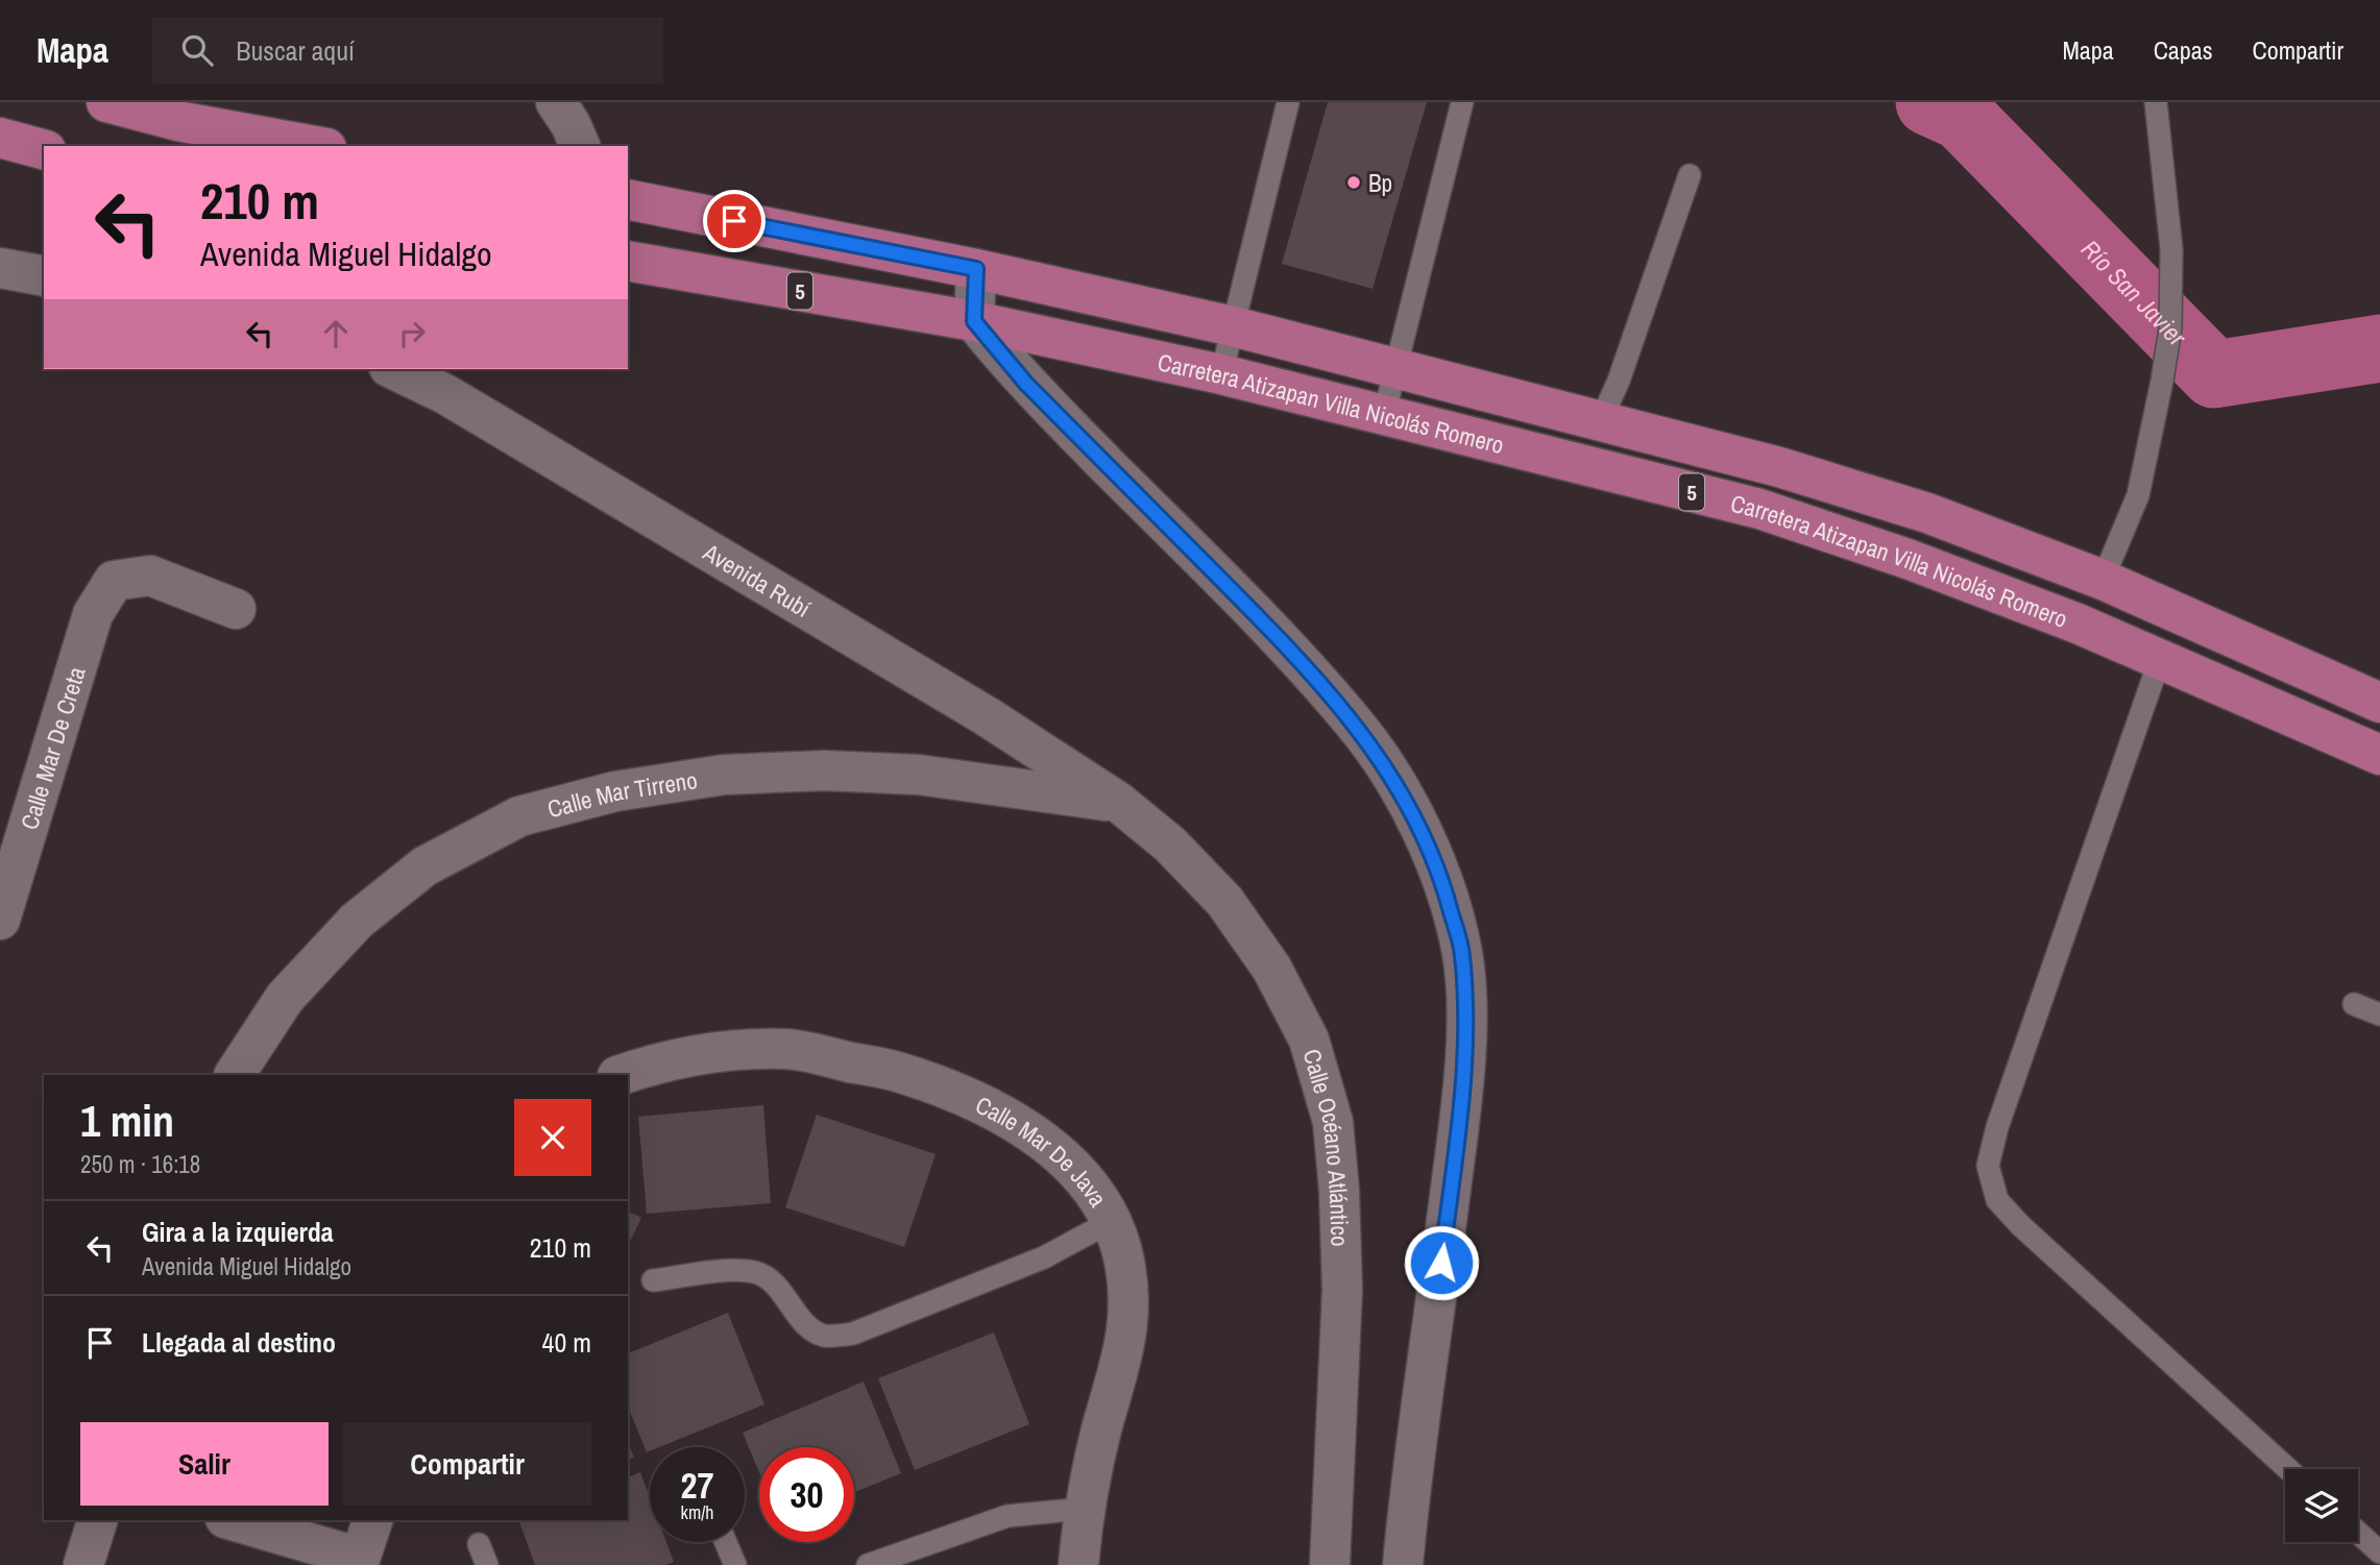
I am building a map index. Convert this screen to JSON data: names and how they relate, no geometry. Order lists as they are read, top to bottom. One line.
{"streets":{"main road":["5","Carretera Atizapan Villa Nicolás Romero"],"street":["Avenida Rubí","Calle Mar De Creta","Calle Mar Tirreno","Calle Océano Atlántico","Calle Mar De Java"]},"crossings":[["5","Carretera Atizapan Villa Nicolás Romero"],["Avenida Rubí","Calle Mar Tirreno"],["Avenida Rubí","Calle Océano Atlántico"],["Calle Mar Tirreno","Calle Océano Atlántico"]],"water":["Río San Javier"],"places":["Bp"],"page":{"header":"Mapa","search":"Buscar aquí","nav":["Mapa","Capas","Compartir"],"turn":["210 m","Avenida Miguel Hidalgo"],"heading":["1 min","250 m · 16:18"],"list":[{"name":"Gira a la izquierda","note":"Avenida Miguel Hidalgo","value":"210 m"},{"name":"Llegada al destino","value":"40 m"}],"buttons":["Salir","Compartir"],"speed":"27 km/h","limit":"30"}}
